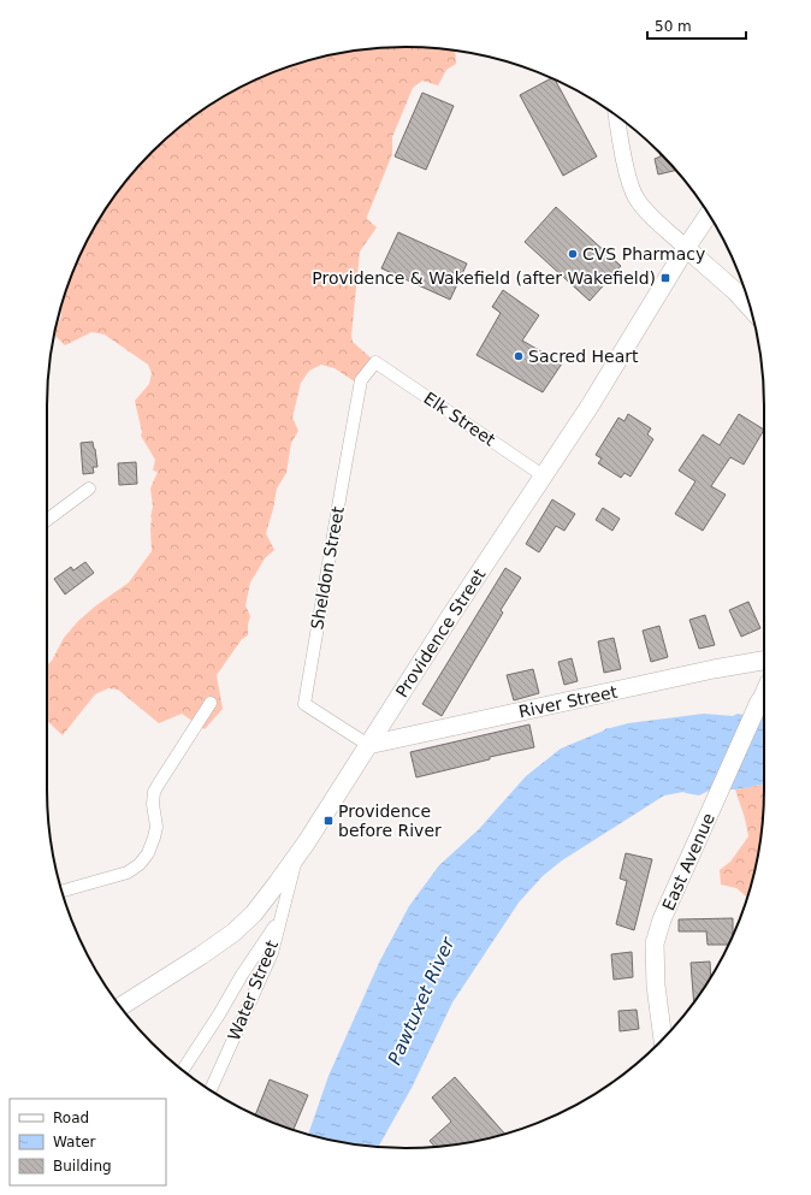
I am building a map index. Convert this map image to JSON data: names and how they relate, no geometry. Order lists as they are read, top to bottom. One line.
{"streets":{"main road":["Providence Street","River Street","East Avenue"],"street":["Elk Street","Sheldon Street","Water Street"]},"crossings":[["Elk Street","Sheldon Street"],["Elk Street","Providence Street"],["Sheldon Street","Providence Street"],["Sheldon Street","River Street"],["Providence Street","River Street"],["Providence Street","Water Street"]],"water":["Pawtuxet River"],"places":{"other":["CVS Pharmacy","Sacred Heart"],"transit":["Providence & Wakefield (after Wakefield)","Providence before River"]},"legend":["Road","Water","Building"],"scale_bar":"50 m"}
